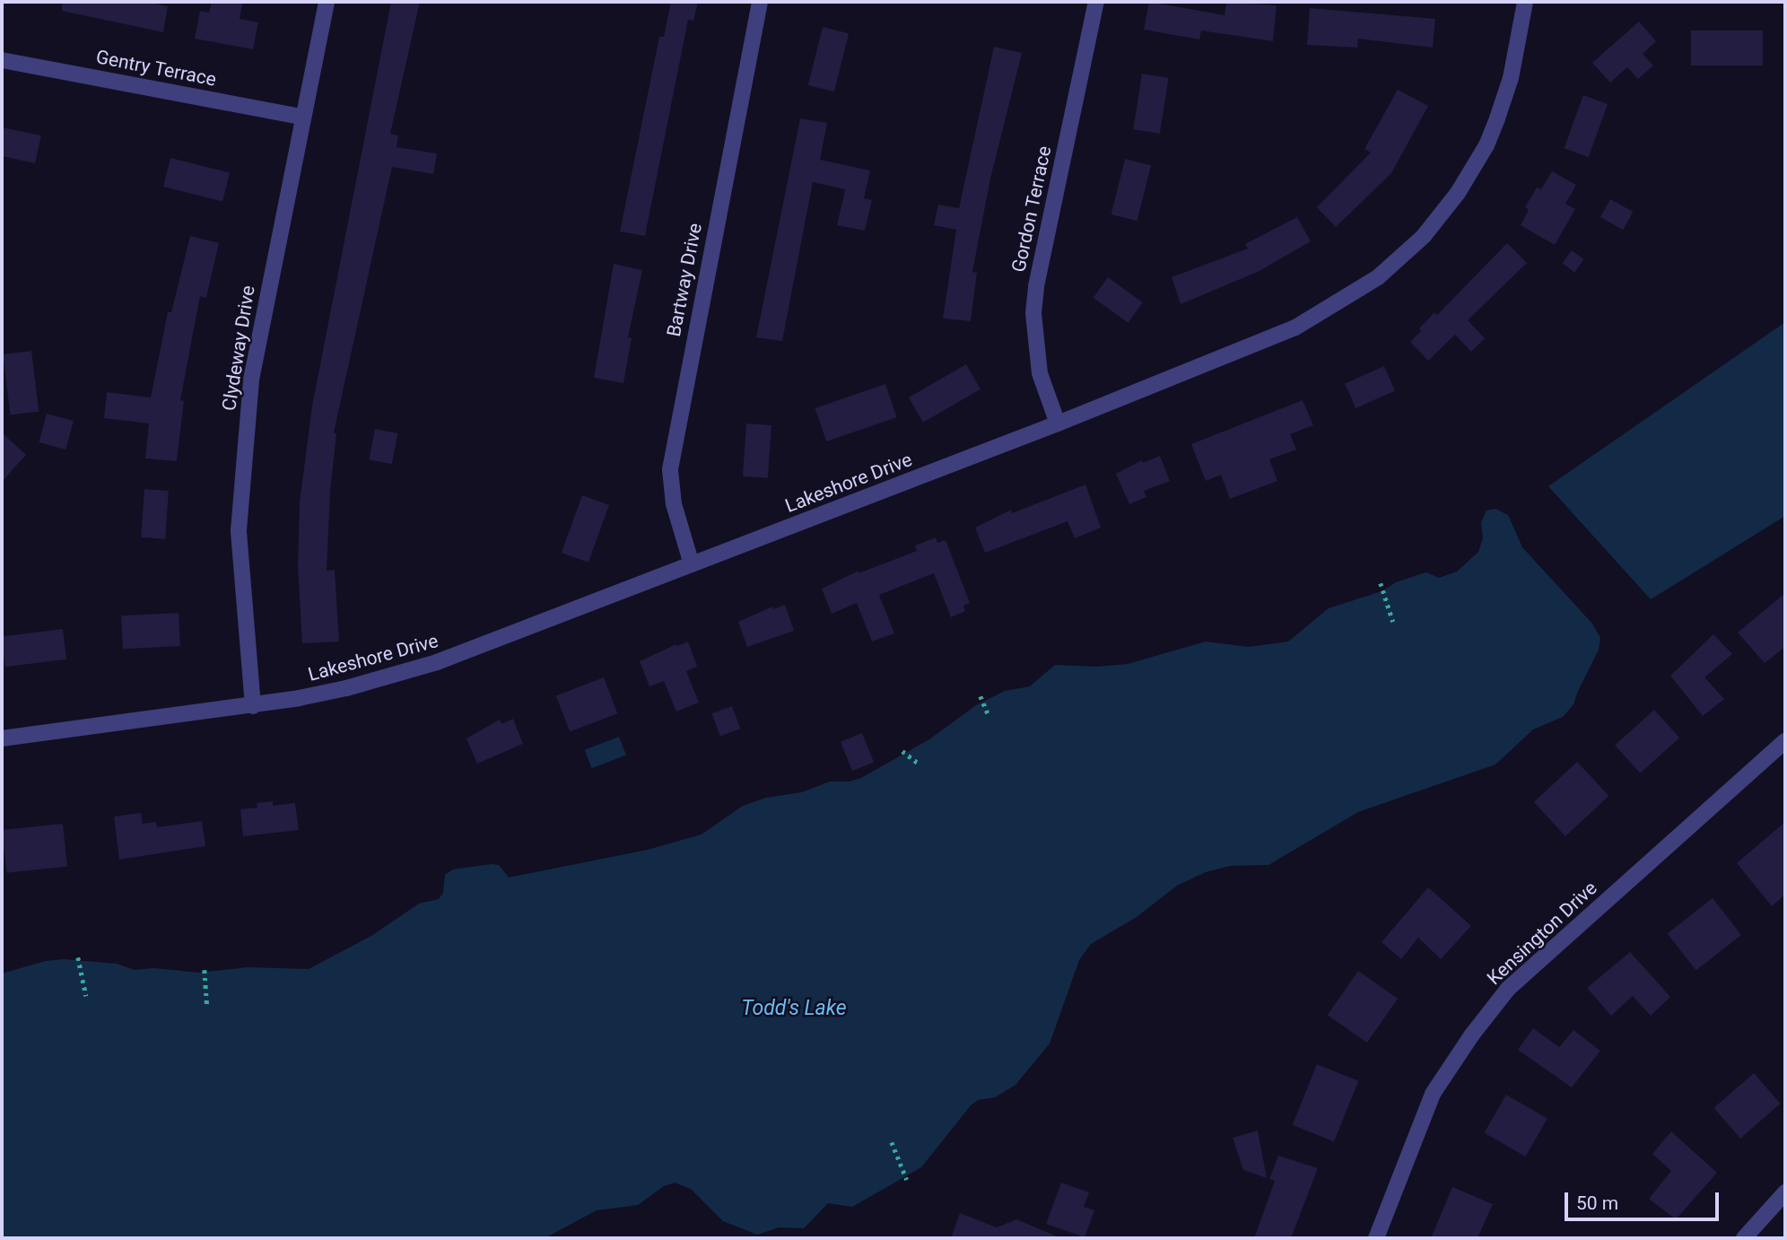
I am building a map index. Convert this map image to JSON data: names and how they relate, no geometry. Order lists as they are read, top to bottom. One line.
{"streets":{"street":["Gentry Terrace","Gordon Terrace","Bartway Drive","Clydeway Drive","Lakeshore Drive","Kensington Drive"]},"crossings":[["Gentry Terrace","Clydeway Drive"],["Gordon Terrace","Lakeshore Drive"],["Bartway Drive","Lakeshore Drive"],["Clydeway Drive","Lakeshore Drive"]],"water":["Todd's Lake"],"scale_bar":"50 m"}
